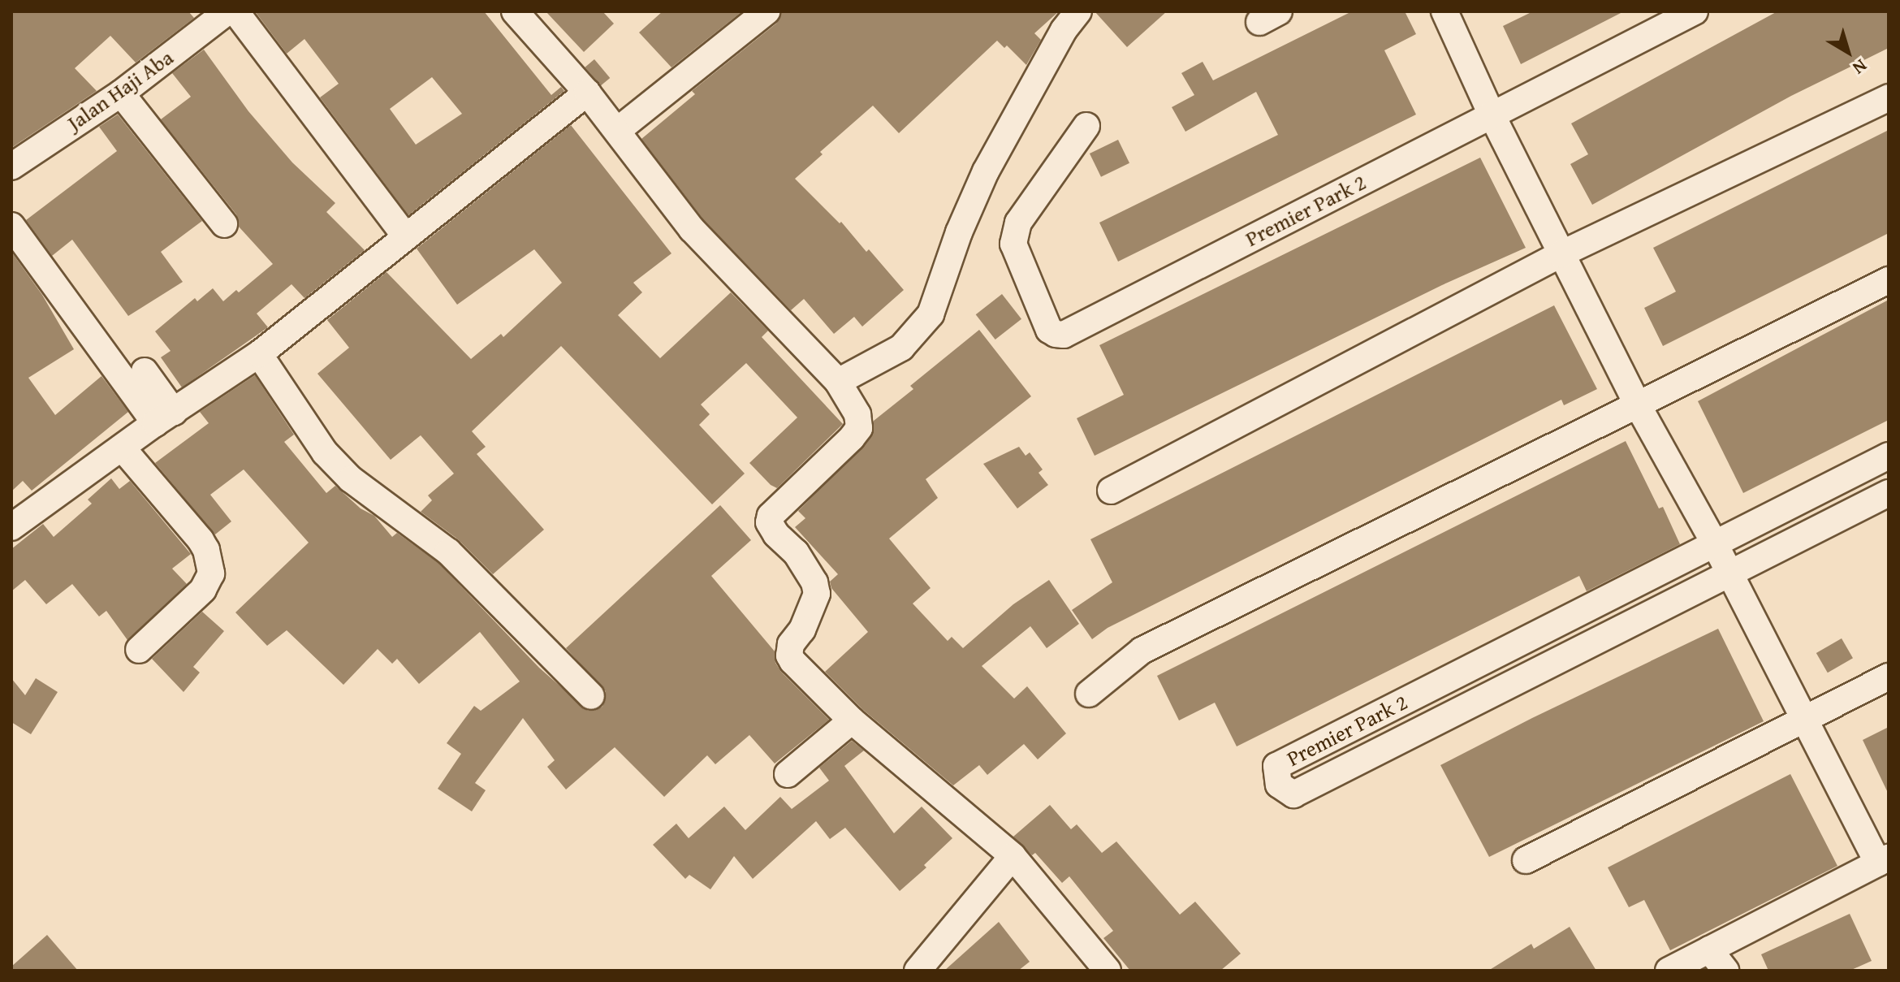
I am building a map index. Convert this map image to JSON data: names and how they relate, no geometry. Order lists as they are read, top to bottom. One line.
{"streets":{"street":["Jalan Haji Aba","Premier Park 2"]},"north":"bottom right"}
